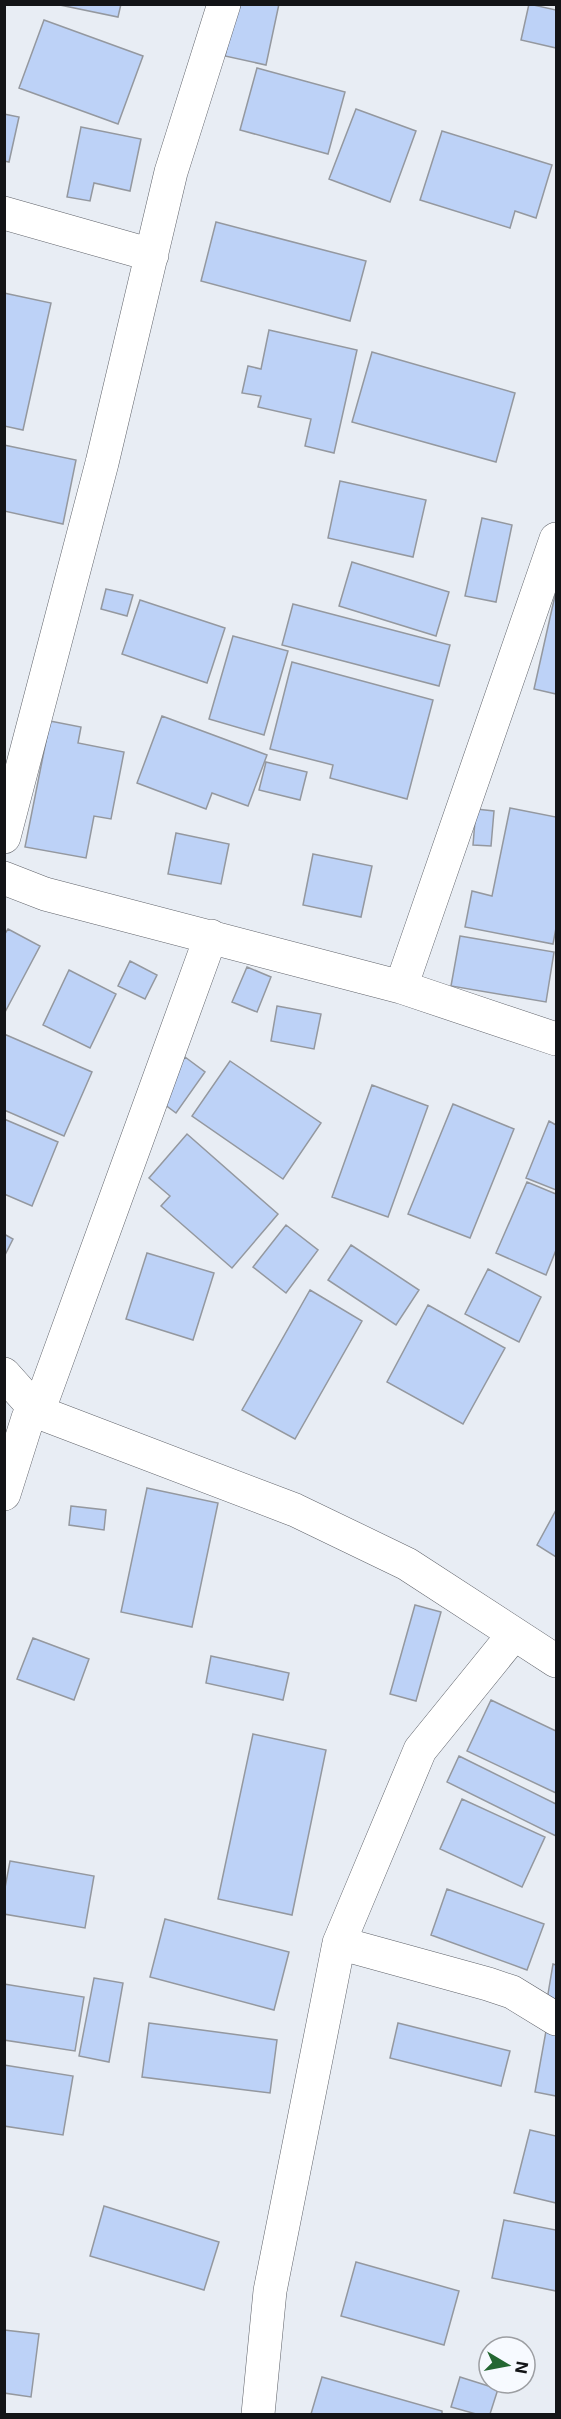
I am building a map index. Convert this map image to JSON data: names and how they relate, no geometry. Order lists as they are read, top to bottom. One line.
{"north":"right"}
